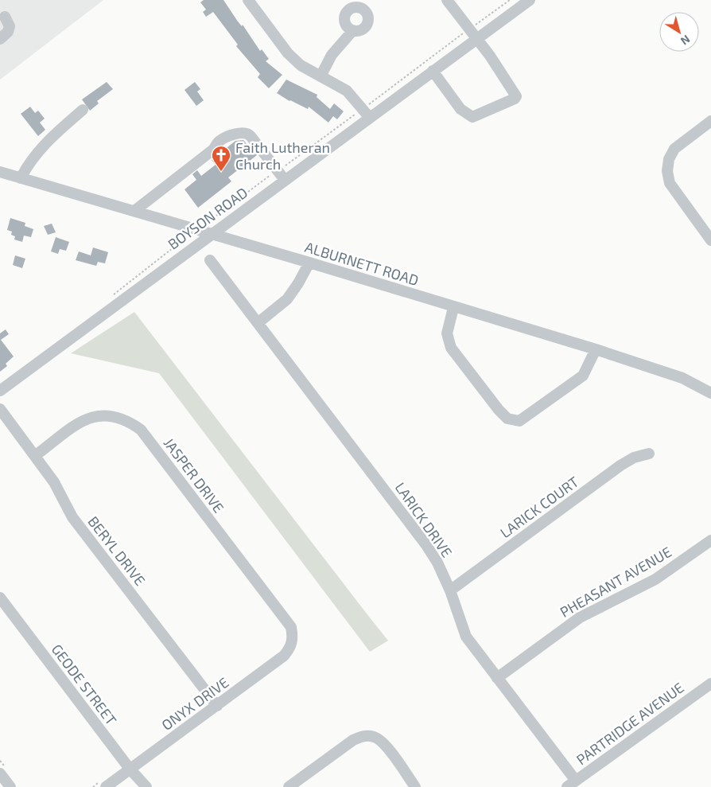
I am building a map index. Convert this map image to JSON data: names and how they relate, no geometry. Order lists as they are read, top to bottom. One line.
{"streets":{"street":["BOYSON ROAD","ALBURNETT ROAD","JASPER DRIVE","LARICK COURT","LARICK DRIVE","BERYL DRIVE","PHEASANT AVENUE","GEODE STREET","ONYX DRIVE","PARTRIDGE AVENUE"]},"crossings":[["BOYSON ROAD","ALBURNETT ROAD"],["JASPER DRIVE","BERYL DRIVE"],["JASPER DRIVE","ONYX DRIVE"],["LARICK COURT","LARICK DRIVE"],["LARICK DRIVE","PHEASANT AVENUE"],["LARICK DRIVE","PARTRIDGE AVENUE"],["BERYL DRIVE","ONYX DRIVE"],["GEODE STREET","ONYX DRIVE"]],"places":{"church":["Faith Lutheran Church"]},"north":"bottom right"}
